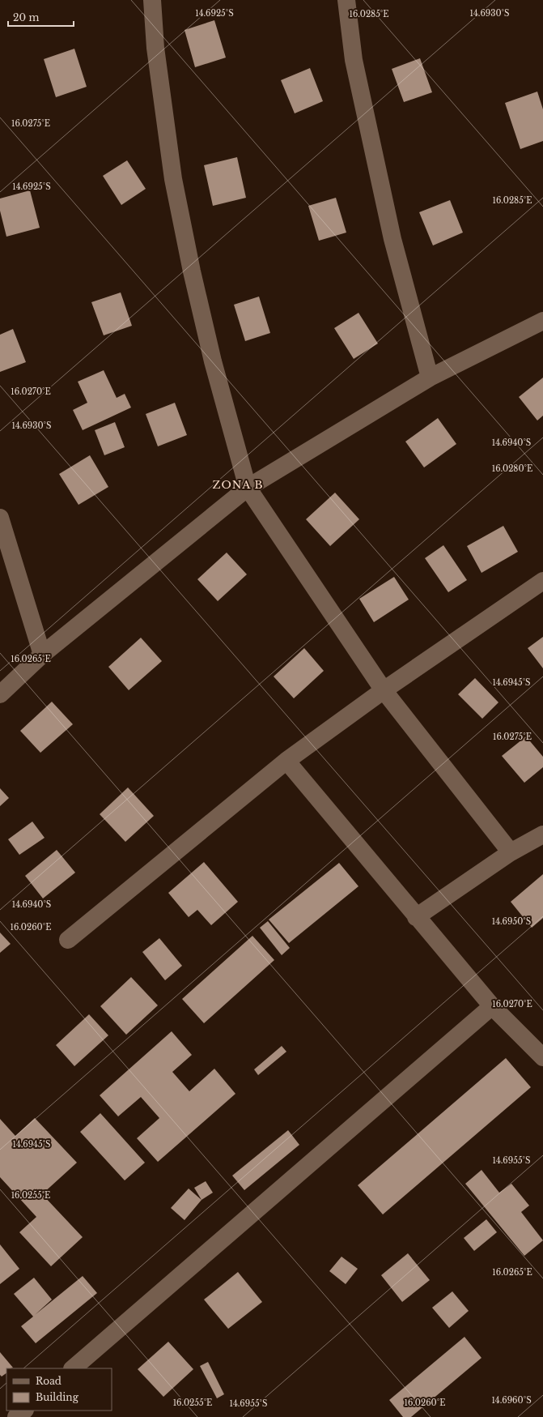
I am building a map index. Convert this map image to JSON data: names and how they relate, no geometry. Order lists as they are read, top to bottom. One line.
{"districts":["ZONA B"],"legend":["Road","Building"],"scale_bar":"20 m","coordinates":["14.6925°S","14.6930°S","16.0285°E","16.0275°E","16.0270°E","14.6940°S","16.0280°E","16.0265°E","14.6945°S","14.6950°S","16.0260°E","14.6955°S","16.0255°E","14.6960°S"]}
